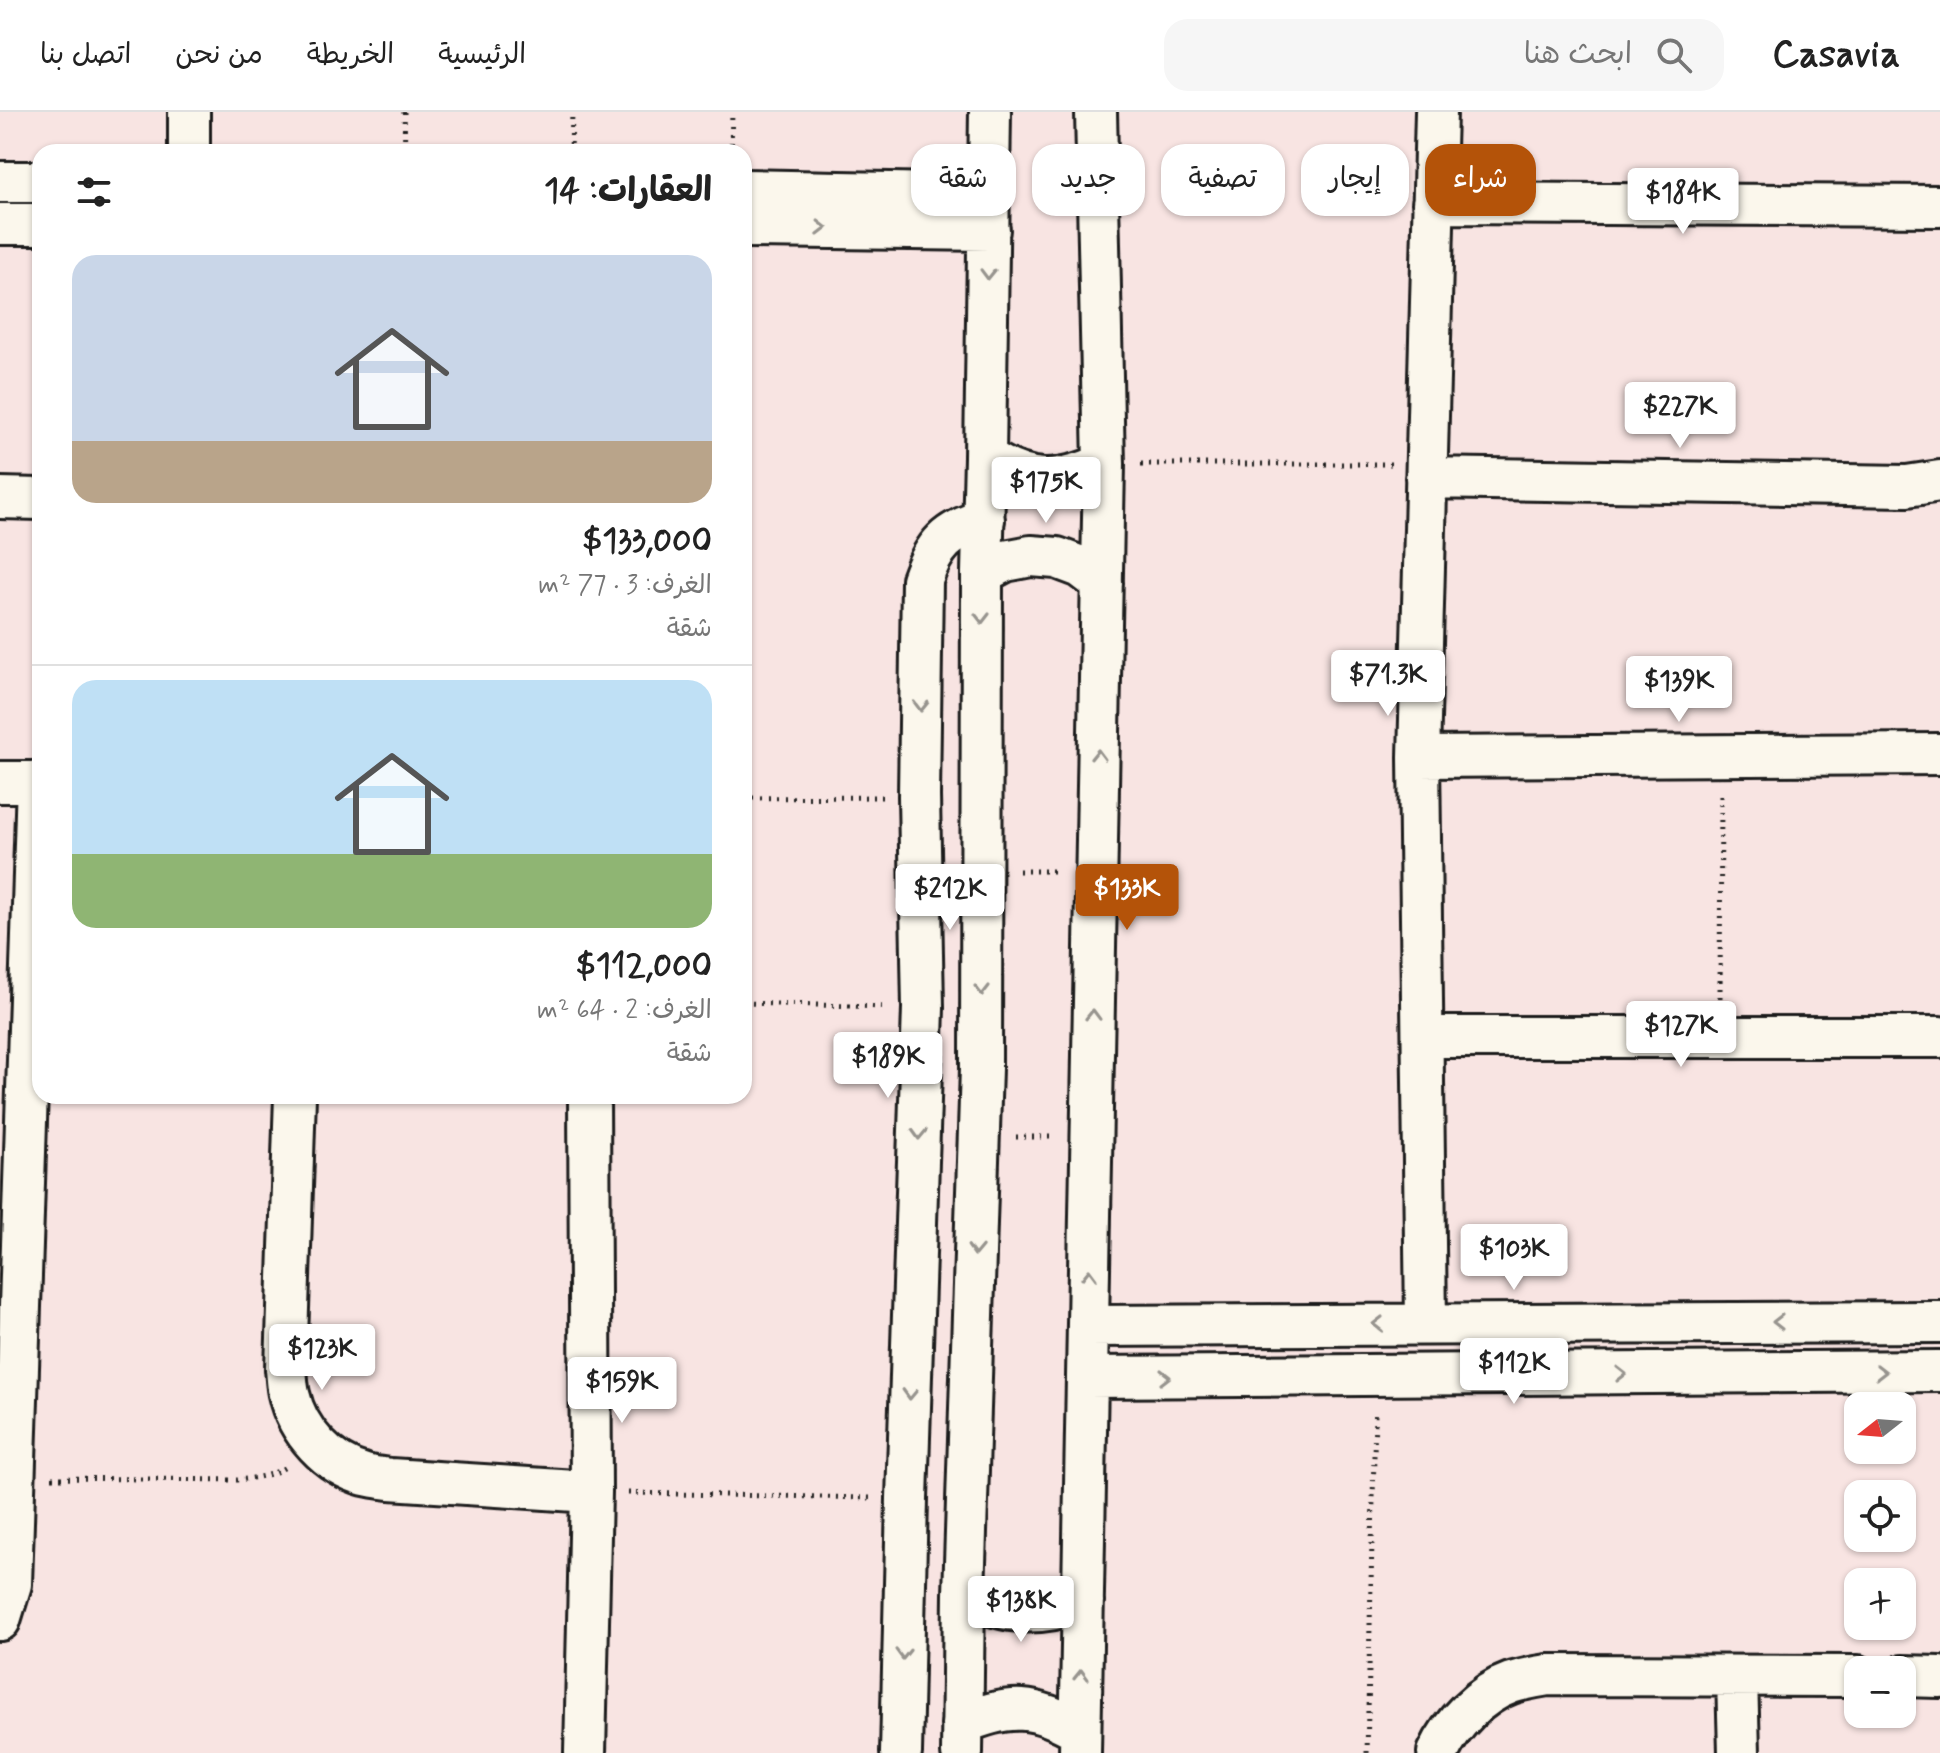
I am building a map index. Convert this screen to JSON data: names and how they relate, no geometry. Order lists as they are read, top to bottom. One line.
{"north":"left","page":{"header":"Casavia","search":"ابحث هنا","nav":["الرئيسية","الخريطة","من نحن","اتصل بنا"],"chip":["شراء","إيجار","تصفية","جديد","شقة"],"heading":"العقارات: 14","price":["$184K","$227K","$175K","$71.3K","$139K","$212K","$133K","$127K","$189K","$103K","$123K","$112K","$159K","$138K"],"list":[{"name":"$133,000","note":"الغرف: 3 · 77 m² · شقة"},{"name":"$112,000","note":"الغرف: 2 · 64 m² · شقة"}],"map_buttons":["+","−"]}}
